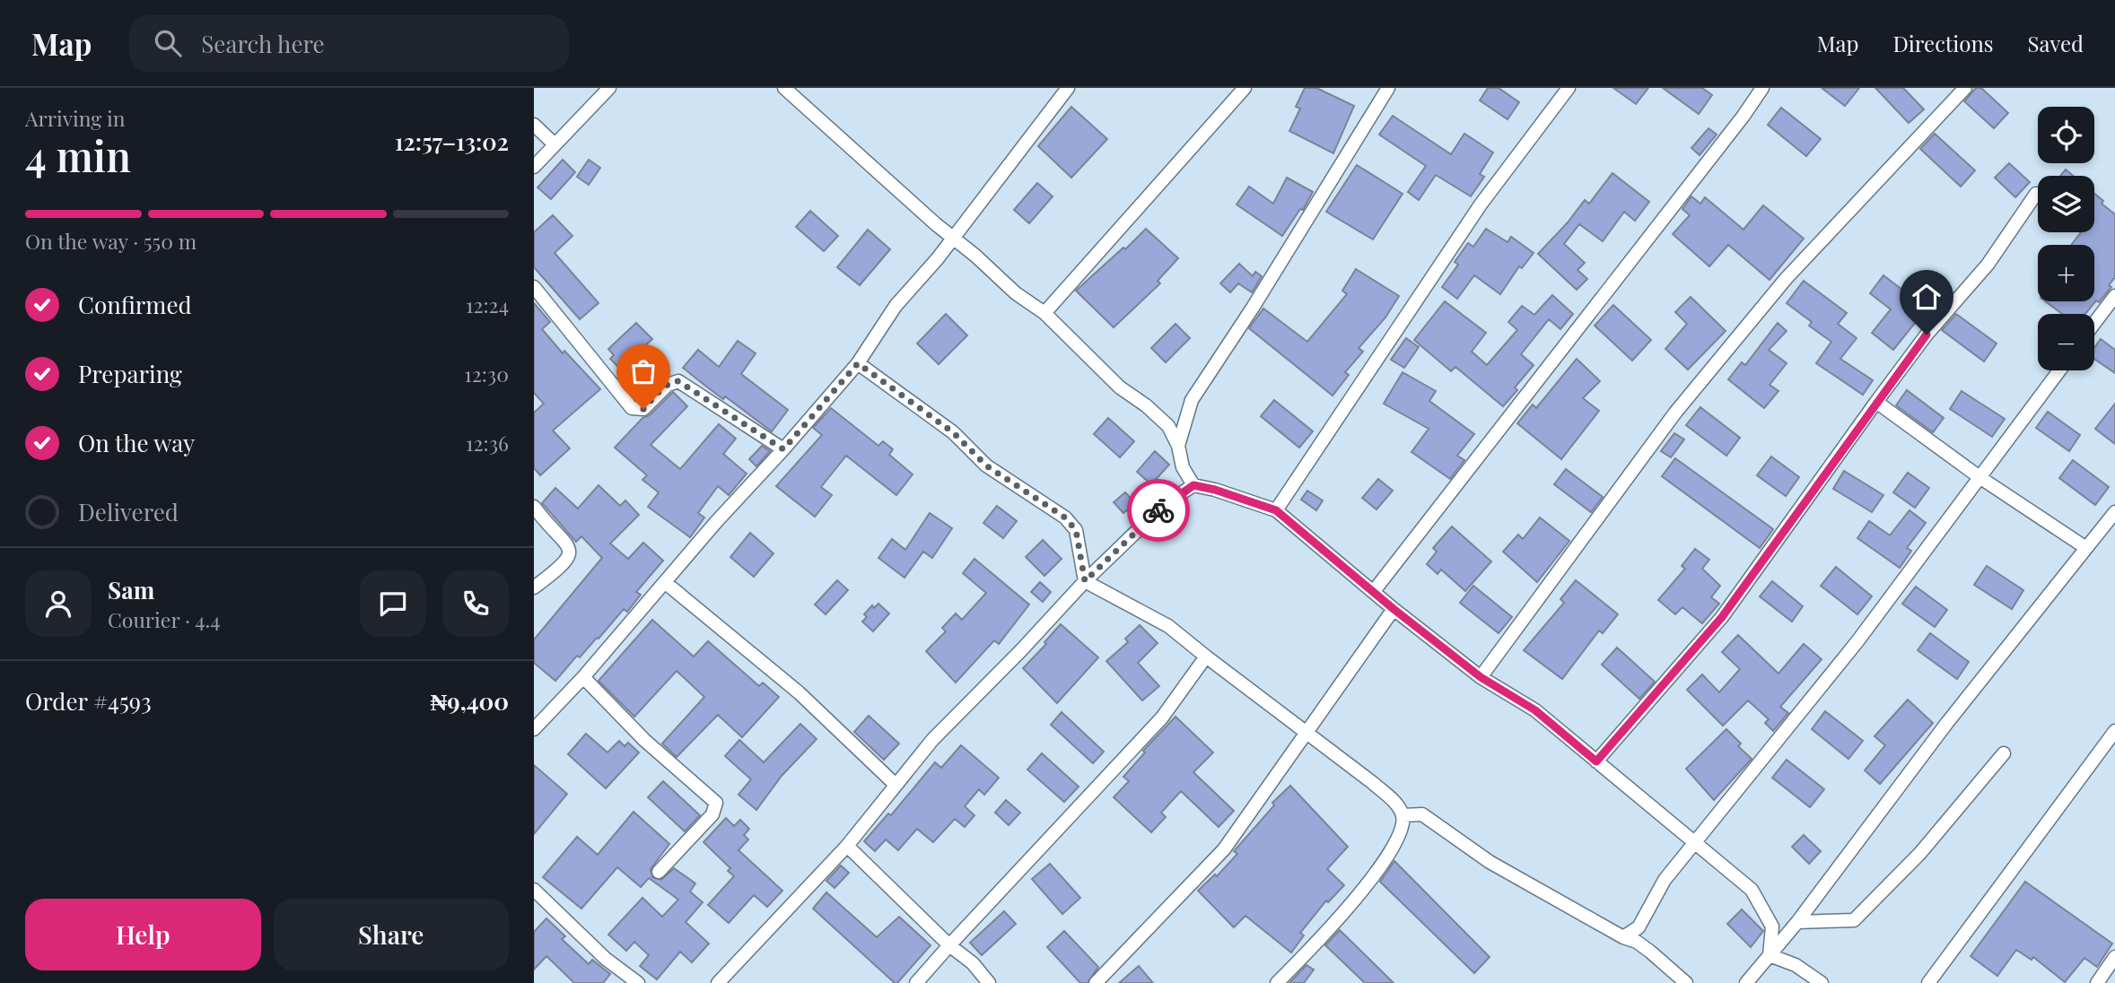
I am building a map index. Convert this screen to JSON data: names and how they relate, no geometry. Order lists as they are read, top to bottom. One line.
{"page":{"header":"Map","search":"Search here","nav":["Map","Directions","Saved"],"heading":["4 min","Arriving in","12:57–13:02"],"panel":["Sam","Courier · 4.4","Order #4593","₦9,400"],"map_buttons":["+","−"],"bar":"On the way · 550 m","list":[["Confirmed","12:24"],["Preparing","12:30"],["On the way","12:36"],"Delivered"],"buttons":["Help","Share"]}}
